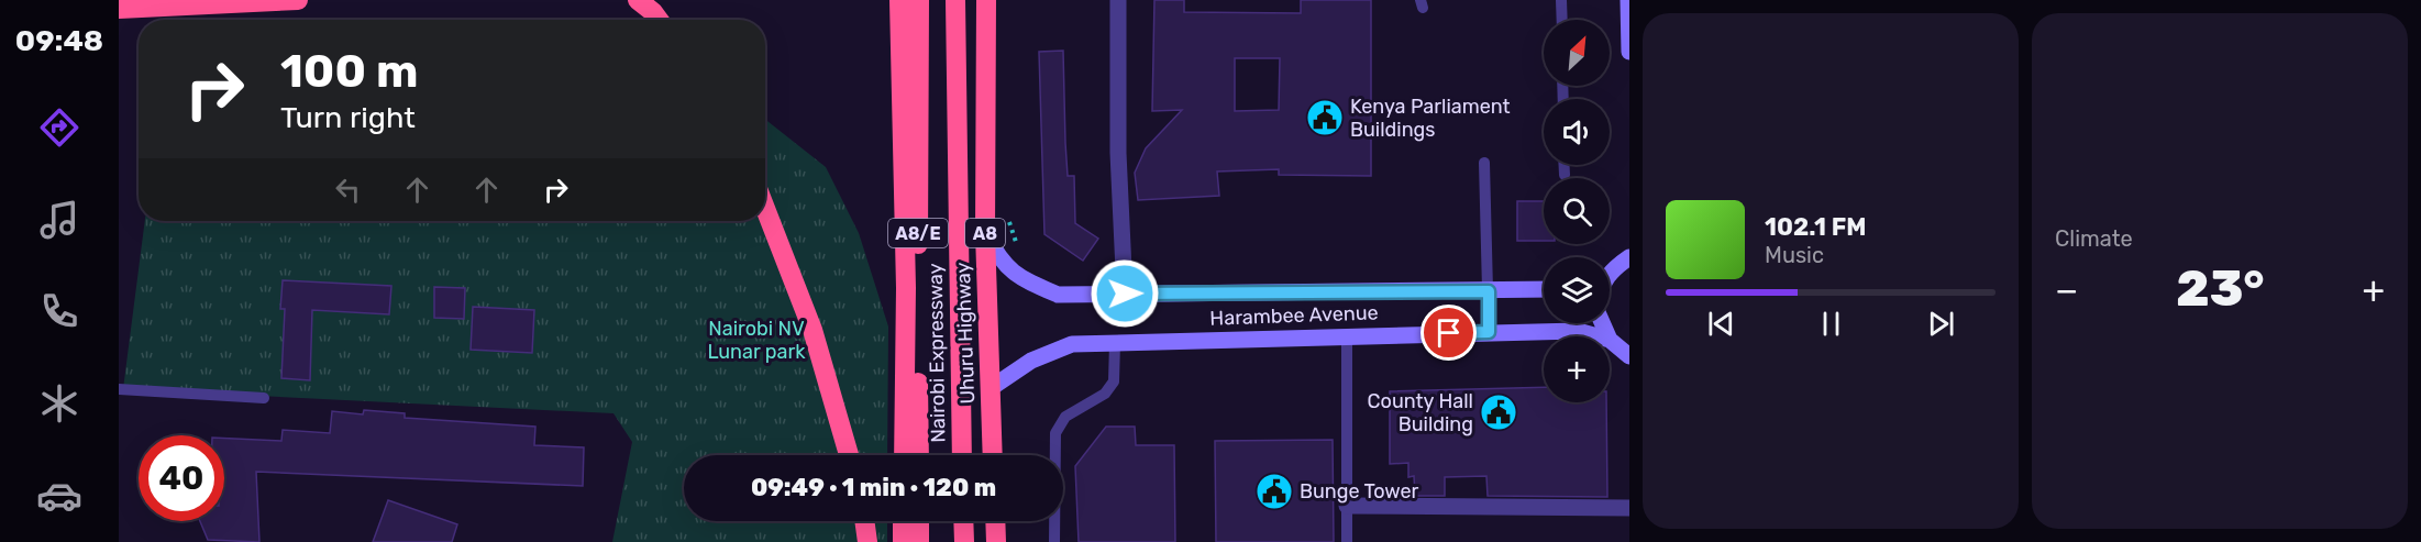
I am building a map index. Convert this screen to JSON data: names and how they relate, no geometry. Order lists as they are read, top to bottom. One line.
{"streets":{"highway":["A8/E","A8","Uhuru Highway","Nairobi Expressway"],"street":["Harambee Avenue"]},"crossings":[["Harambee Avenue","Uhuru Highway"]],"parks":["Nairobi NV Lunar park"],"places":{"public building":["Kenya Parliament Buildings","County Hall Building","Bunge Tower"]},"north":"top right","page":{"tabs":"09:48","tile":"Climate","map_buttons":"+","turn":["100 m","Turn right"],"song":["102.1 FM","Music"],"heat":["−","23°","+"],"limit":"40","trip":"09:49 · 1 min · 120 m"}}
